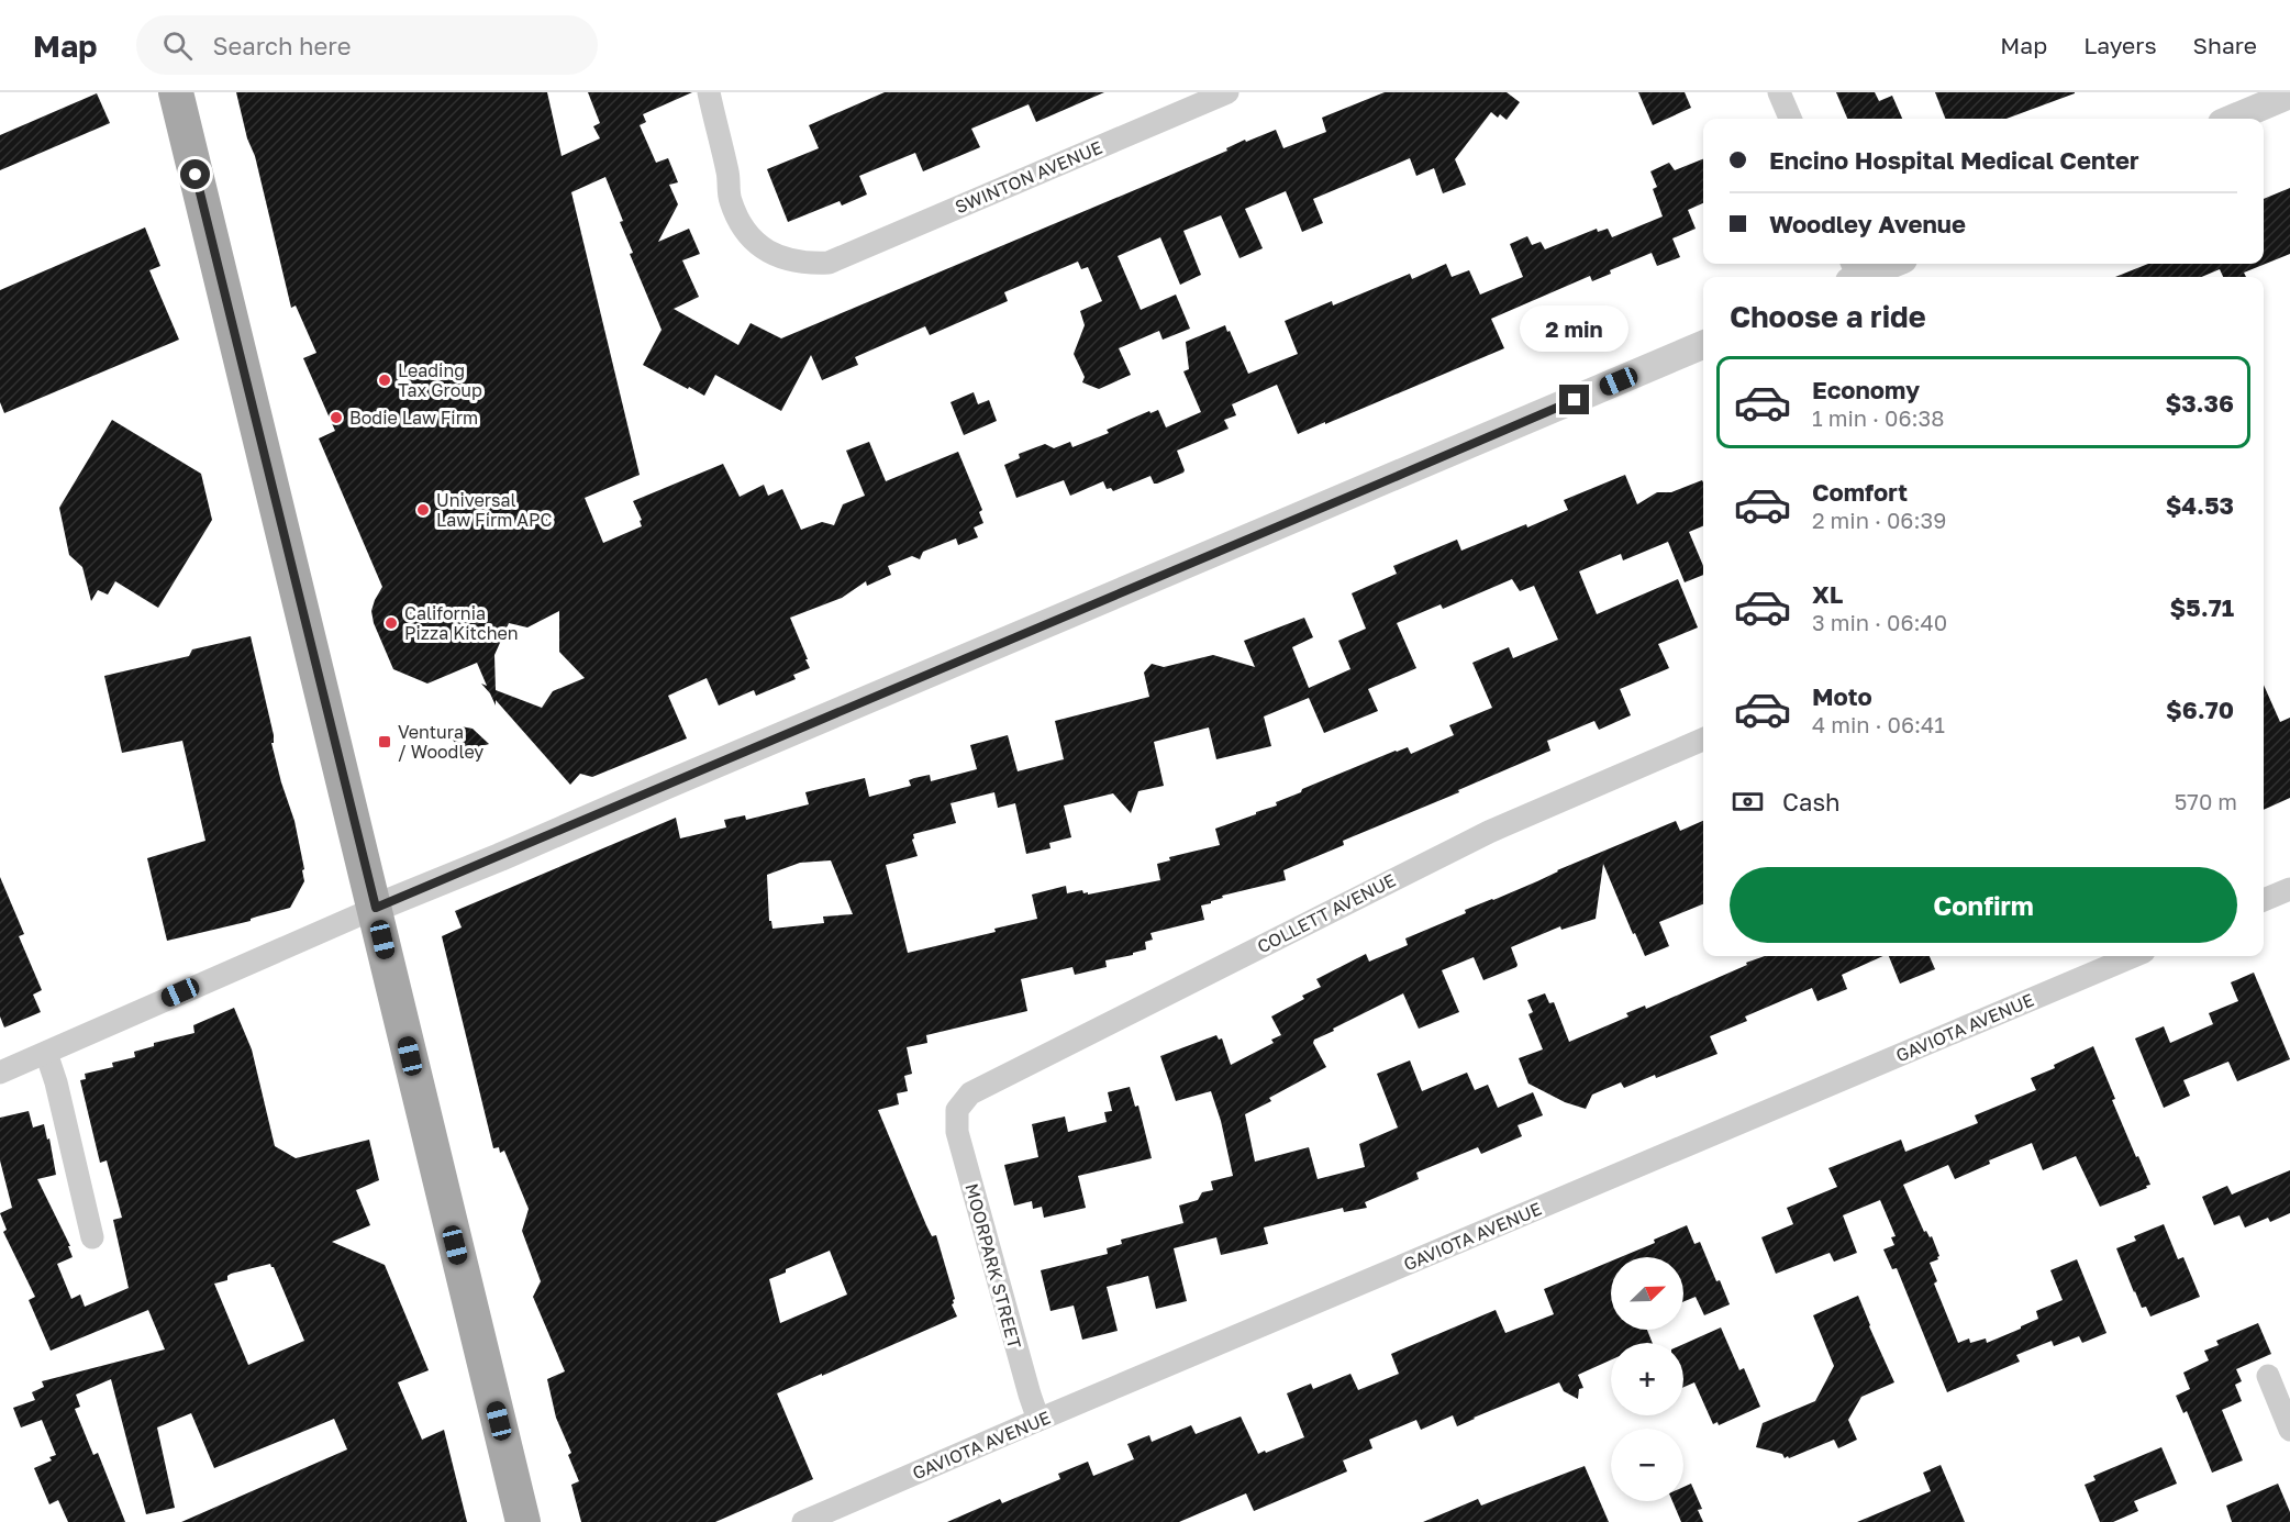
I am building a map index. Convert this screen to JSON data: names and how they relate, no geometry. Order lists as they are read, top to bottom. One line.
{"streets":{"street":["SWINTON AVENUE","COLLETT AVENUE","GAVIOTA AVENUE","MOORPARK STREET"]},"crossings":[["COLLETT AVENUE","MOORPARK STREET"],["GAVIOTA AVENUE","MOORPARK STREET"]],"places":{"other":["Leading Tax Group","Bodie Law Firm","Universal Law Firm APC","California Pizza Kitchen"],"transit":["Ventura / Woodley"]},"north":"top right","page":{"header":"Map","search":"Search here","nav":["Map","Layers","Share"],"banner":["Encino Hospital Medical Center","Woodley Avenue"],"heading":"Choose a ride","bubble":"2 min","list":[{"name":"Economy","note":"1 min · 06:38","value":"$3.36"},{"name":"Comfort","note":"2 min · 06:39","value":"$4.53"},{"name":"XL","note":"3 min · 06:40","value":"$5.71"},{"name":"Moto","note":"4 min · 06:41","value":"$6.70"}],"pay":["Cash","570 m"],"buttons":"Confirm","map_buttons":["+","−"]}}
